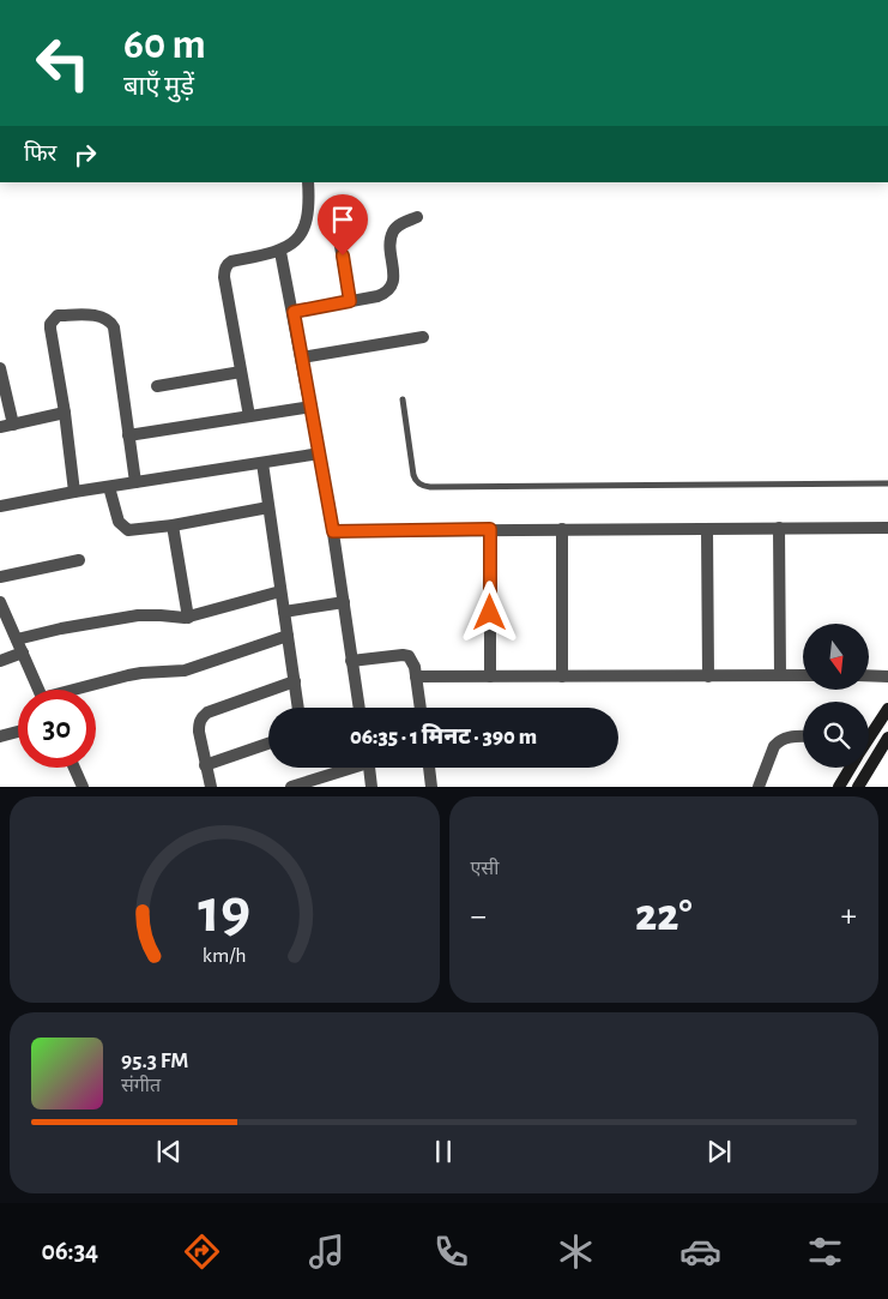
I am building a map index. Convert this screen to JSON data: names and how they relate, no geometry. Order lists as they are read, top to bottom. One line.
{"north":"bottom","page":{"turn":["60 m","बाएँ मुड़ें"],"then":"फिर","limit":"30","trip":"06:35 · 1 मिनट · 390 m","tile":"एसी","heat":["−","22°","+"],"song":["95.3 FM","संगीत"],"tabs":"06:34","gauge":["19","km/h"]}}
